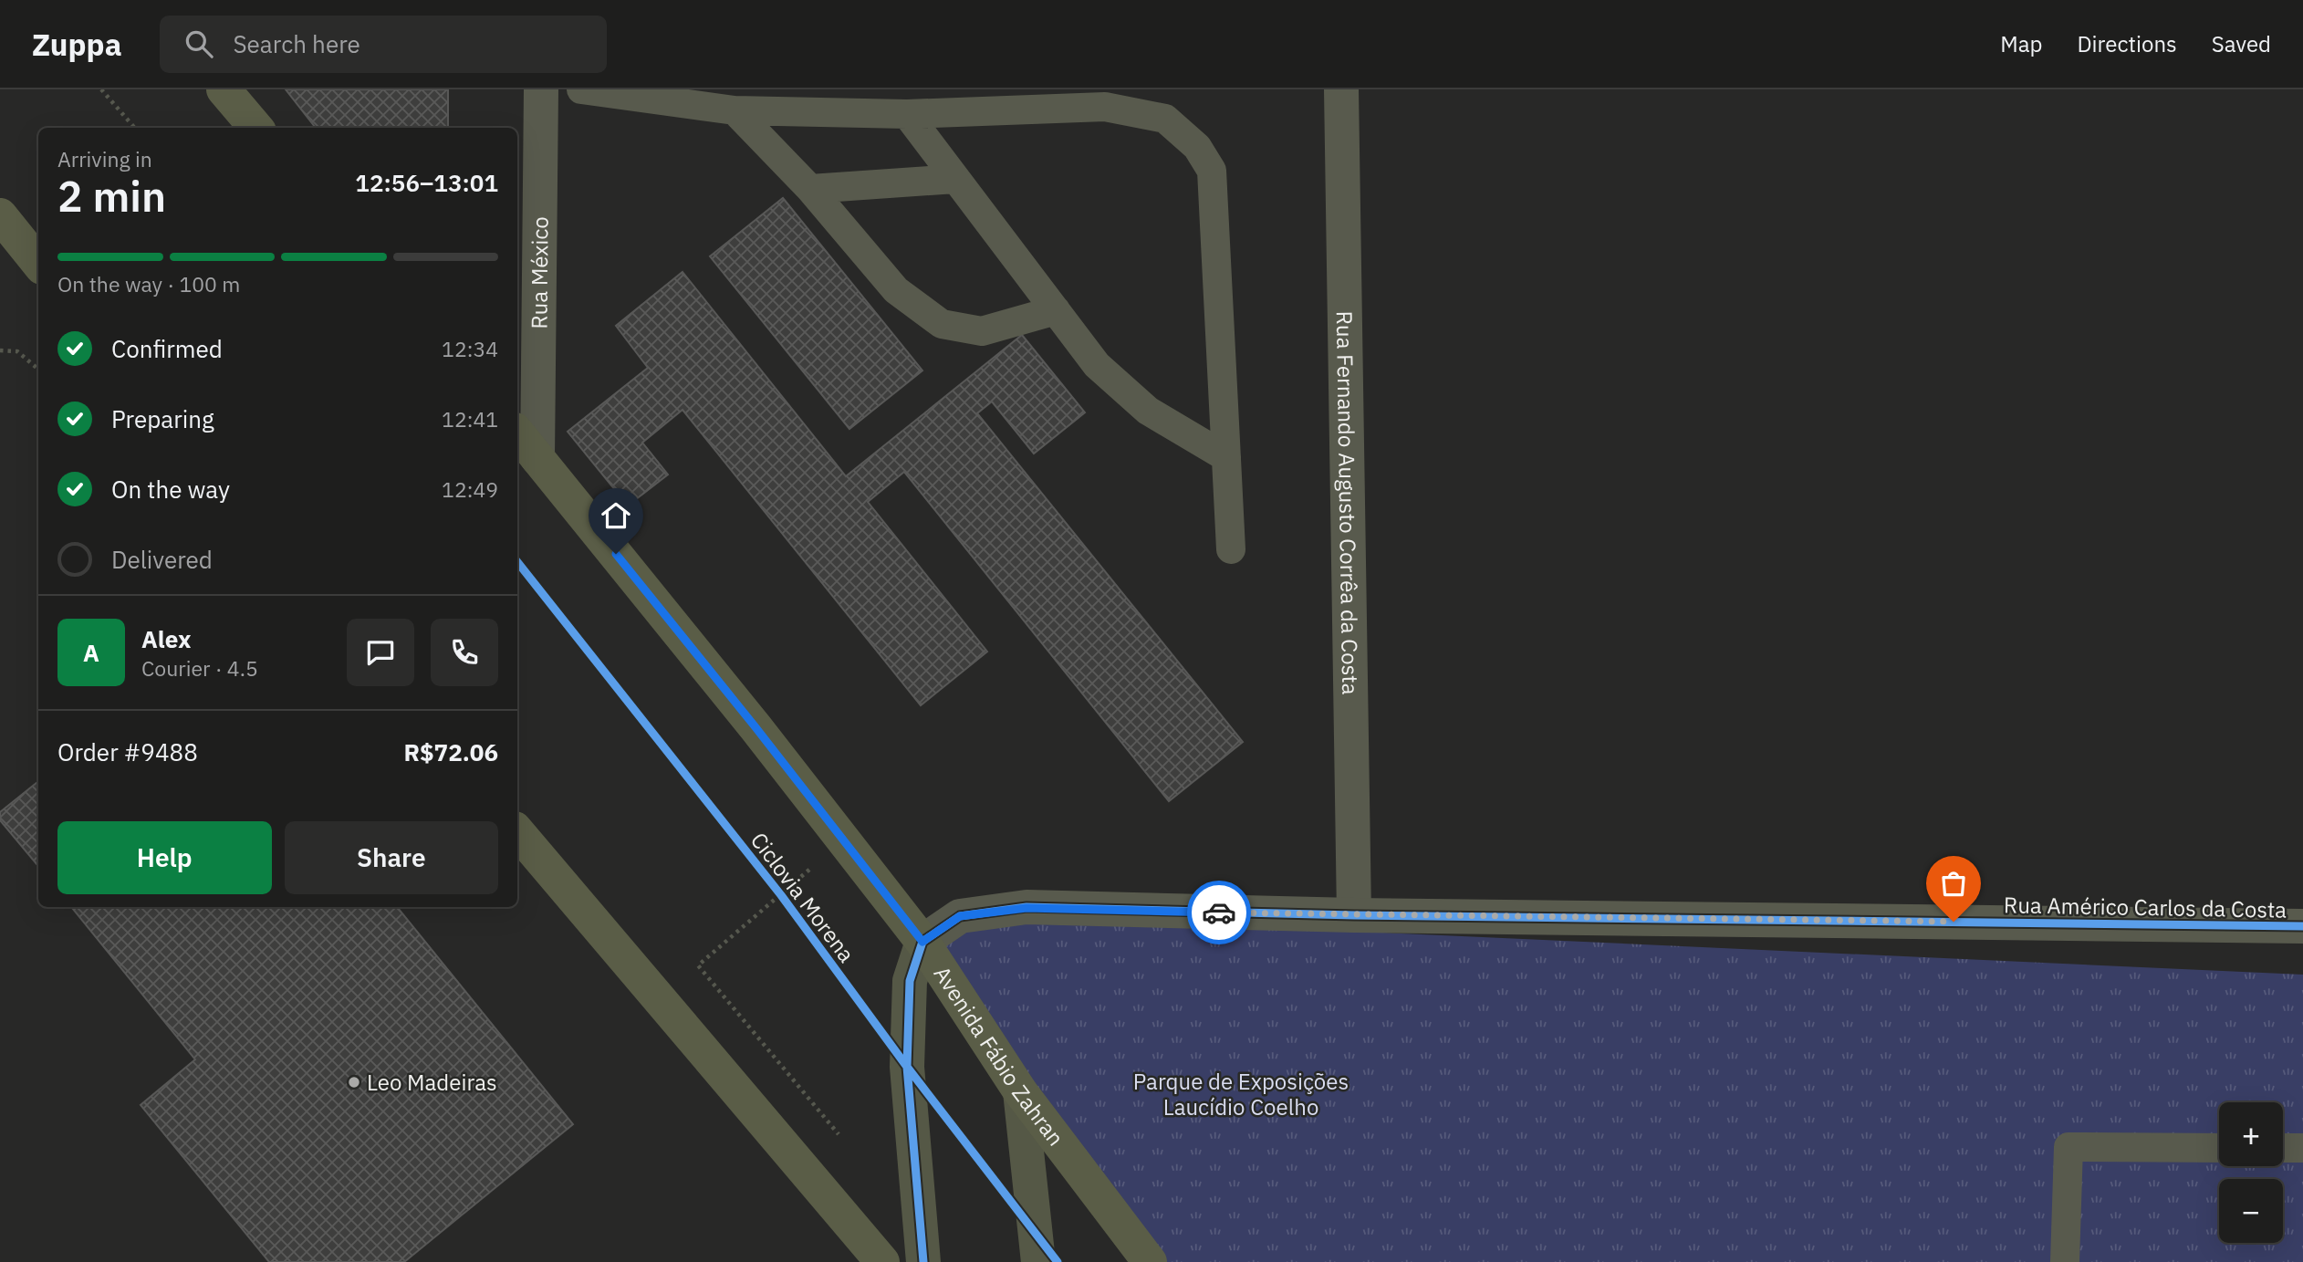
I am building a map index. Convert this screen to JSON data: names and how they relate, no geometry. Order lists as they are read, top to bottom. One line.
{"streets":{"main road":["Avenida Fábio Zahran"],"street":["Rua México","Rua Fernando Augusto Corrêa da Costa","Rua Américo Carlos da Costa"],"cycle path":["Ciclovia Morena"]},"crossings":[["Rua México","Avenida Fábio Zahran"],["Rua Fernando Augusto Corrêa da Costa","Rua Américo Carlos da Costa"],["Rua Américo Carlos da Costa","Avenida Fábio Zahran"]],"parks":["Parque de Exposições Laucídio Coelho"],"places":["Leo Madeiras"],"page":{"header":"Zuppa","search":"Search here","nav":["Map","Directions","Saved"],"heading":["2 min","Arriving in","12:56–13:01"],"panel":["Alex","Courier · 4.5","Order #9488","R$72.06"],"bar":"On the way · 100 m","list":[["Confirmed","12:34"],["Preparing","12:41"],["On the way","12:49"],"Delivered"],"round":"A","buttons":["Help","Share"],"map_buttons":["+","−"]}}
